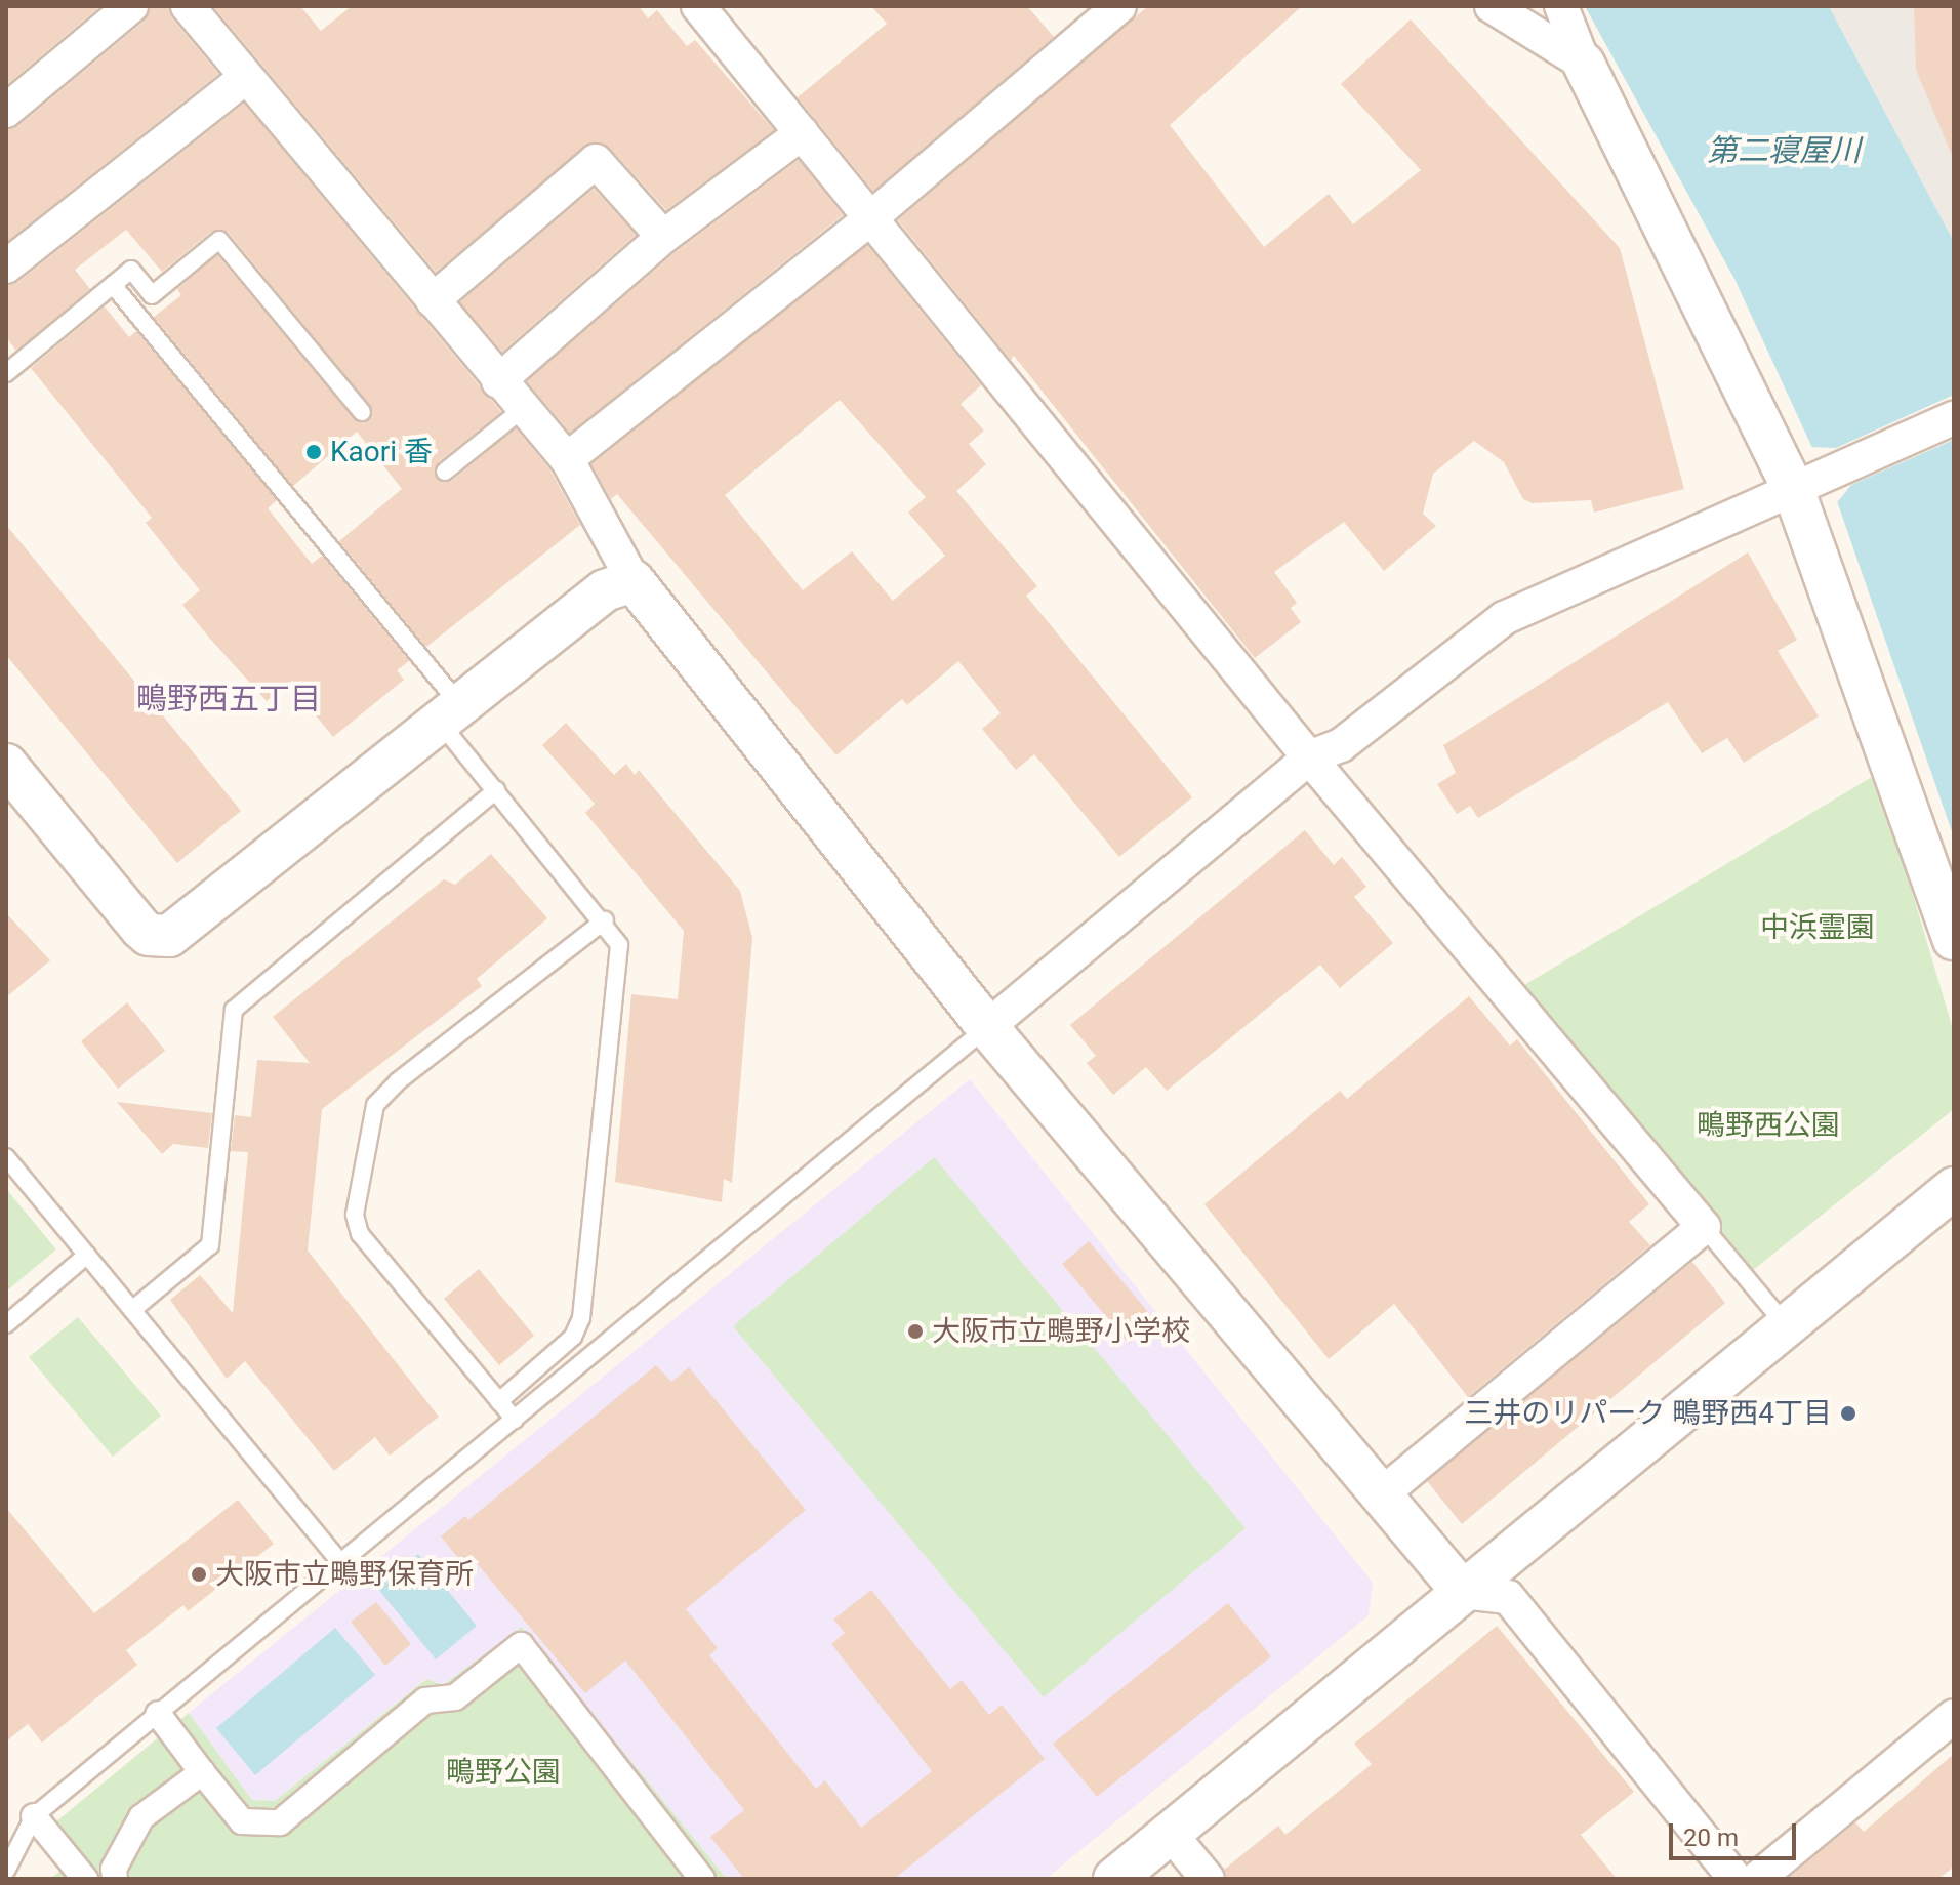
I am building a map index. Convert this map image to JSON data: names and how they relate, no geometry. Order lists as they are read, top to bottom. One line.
{"districts":["鴫野西五丁目"],"water":["第二寝屋川"],"parks":["中浜霊園","鴫野西公園","鴫野公園"],"places":["Kaori 香","大阪市立鴫野小学校","三井のリパーク 鴫野西4丁目","大阪市立鴫野保育所"],"scale_bar":"20 m"}
